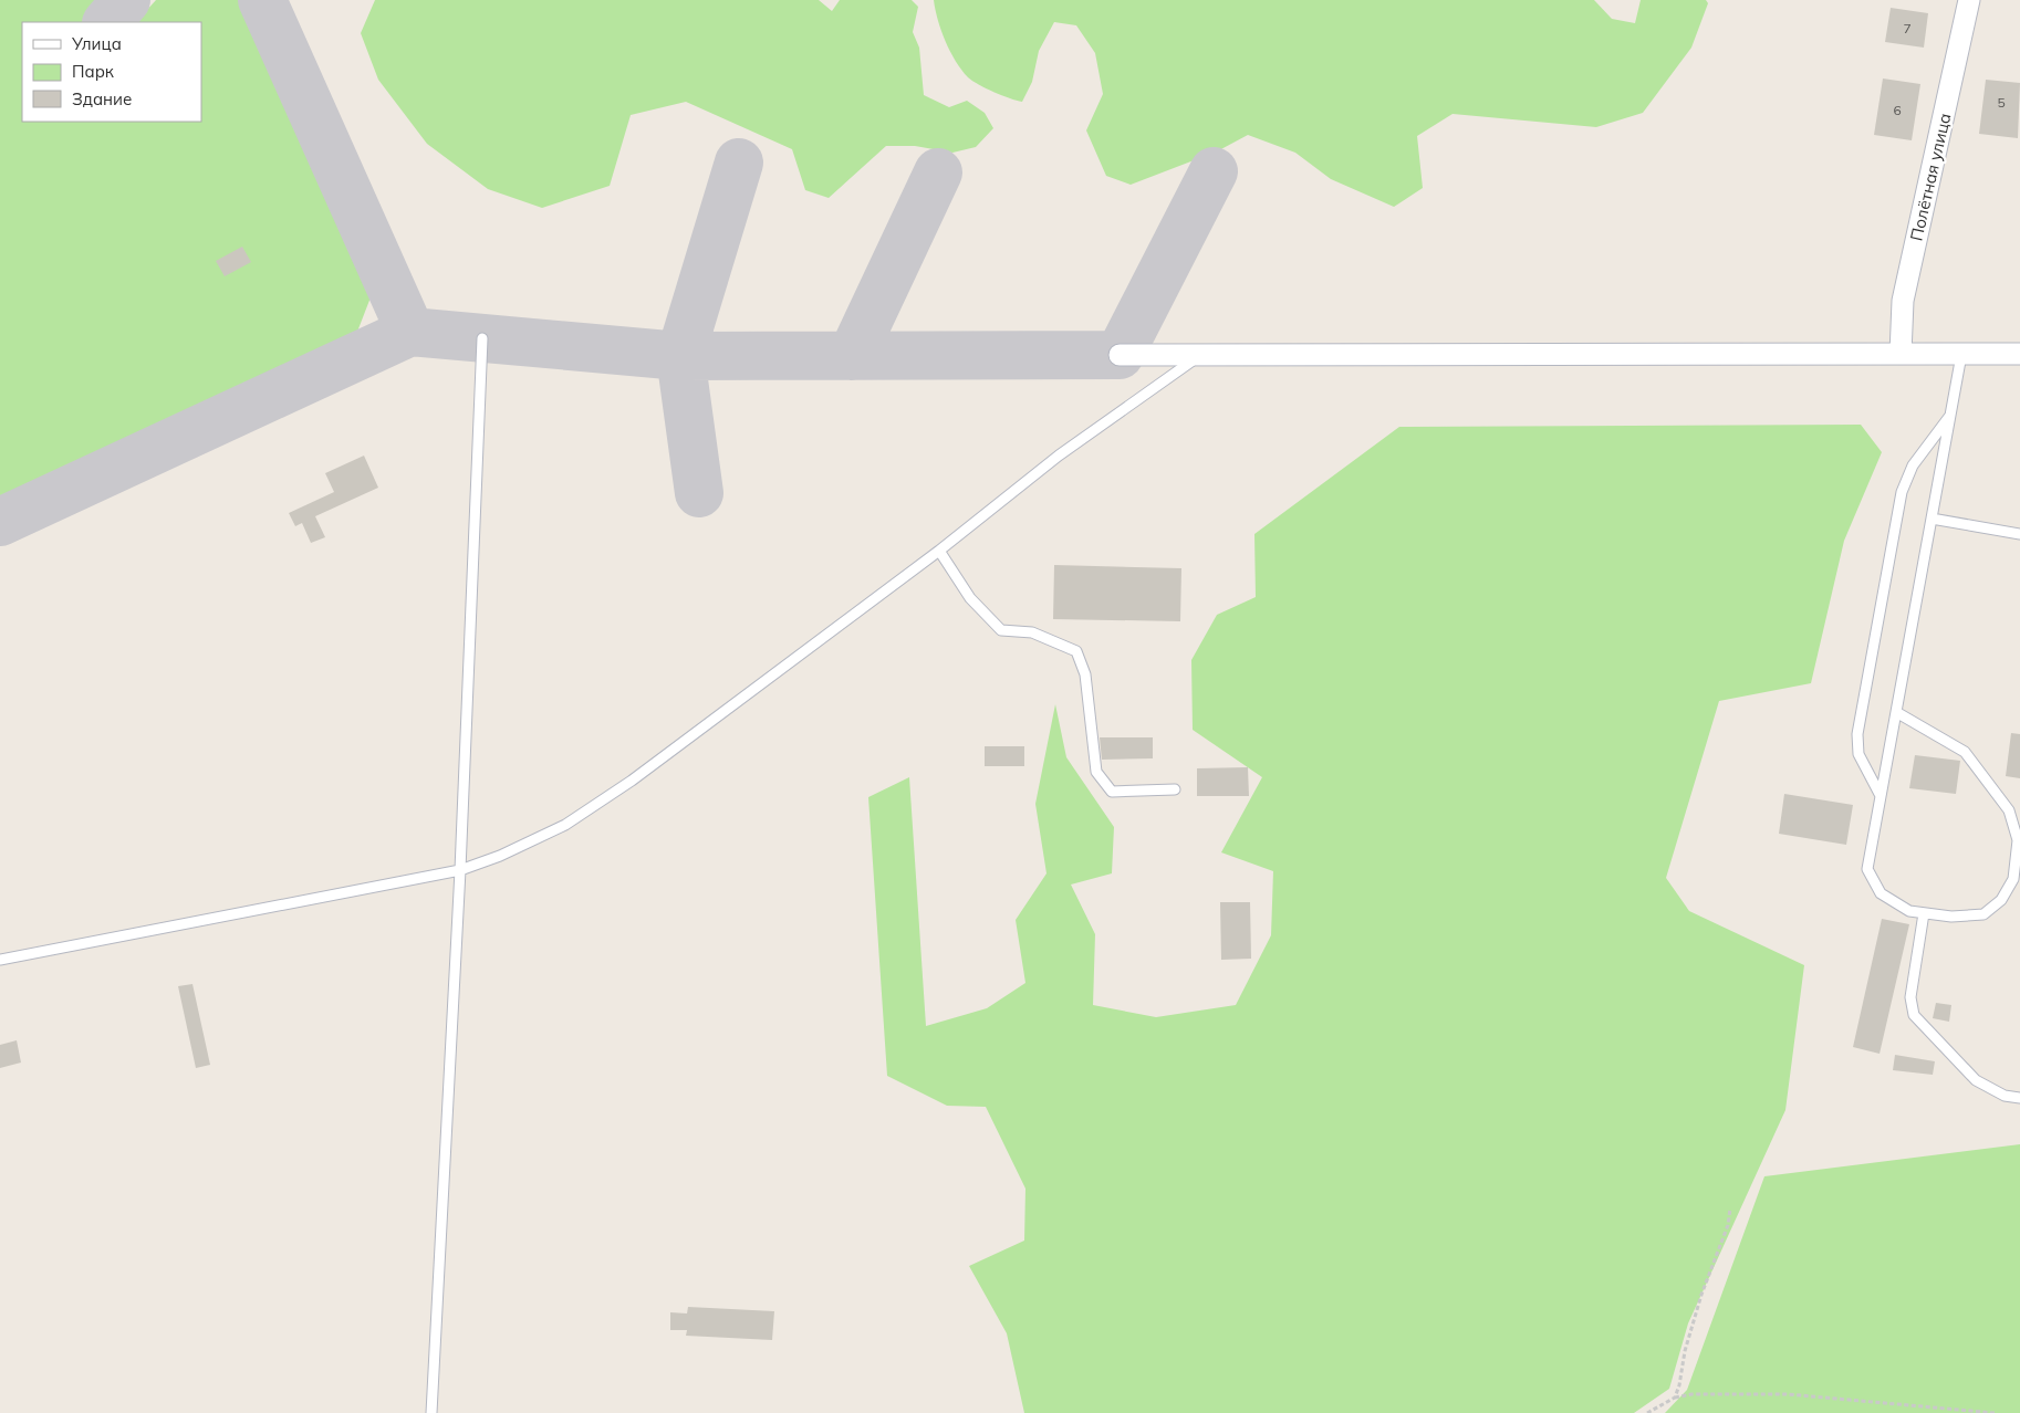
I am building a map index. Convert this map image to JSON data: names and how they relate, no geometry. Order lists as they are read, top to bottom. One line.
{"streets":{"street":["Полётная улица"]},"house_numbers":["7","5","6"],"legend":["Улица","Парк","Здание"]}
